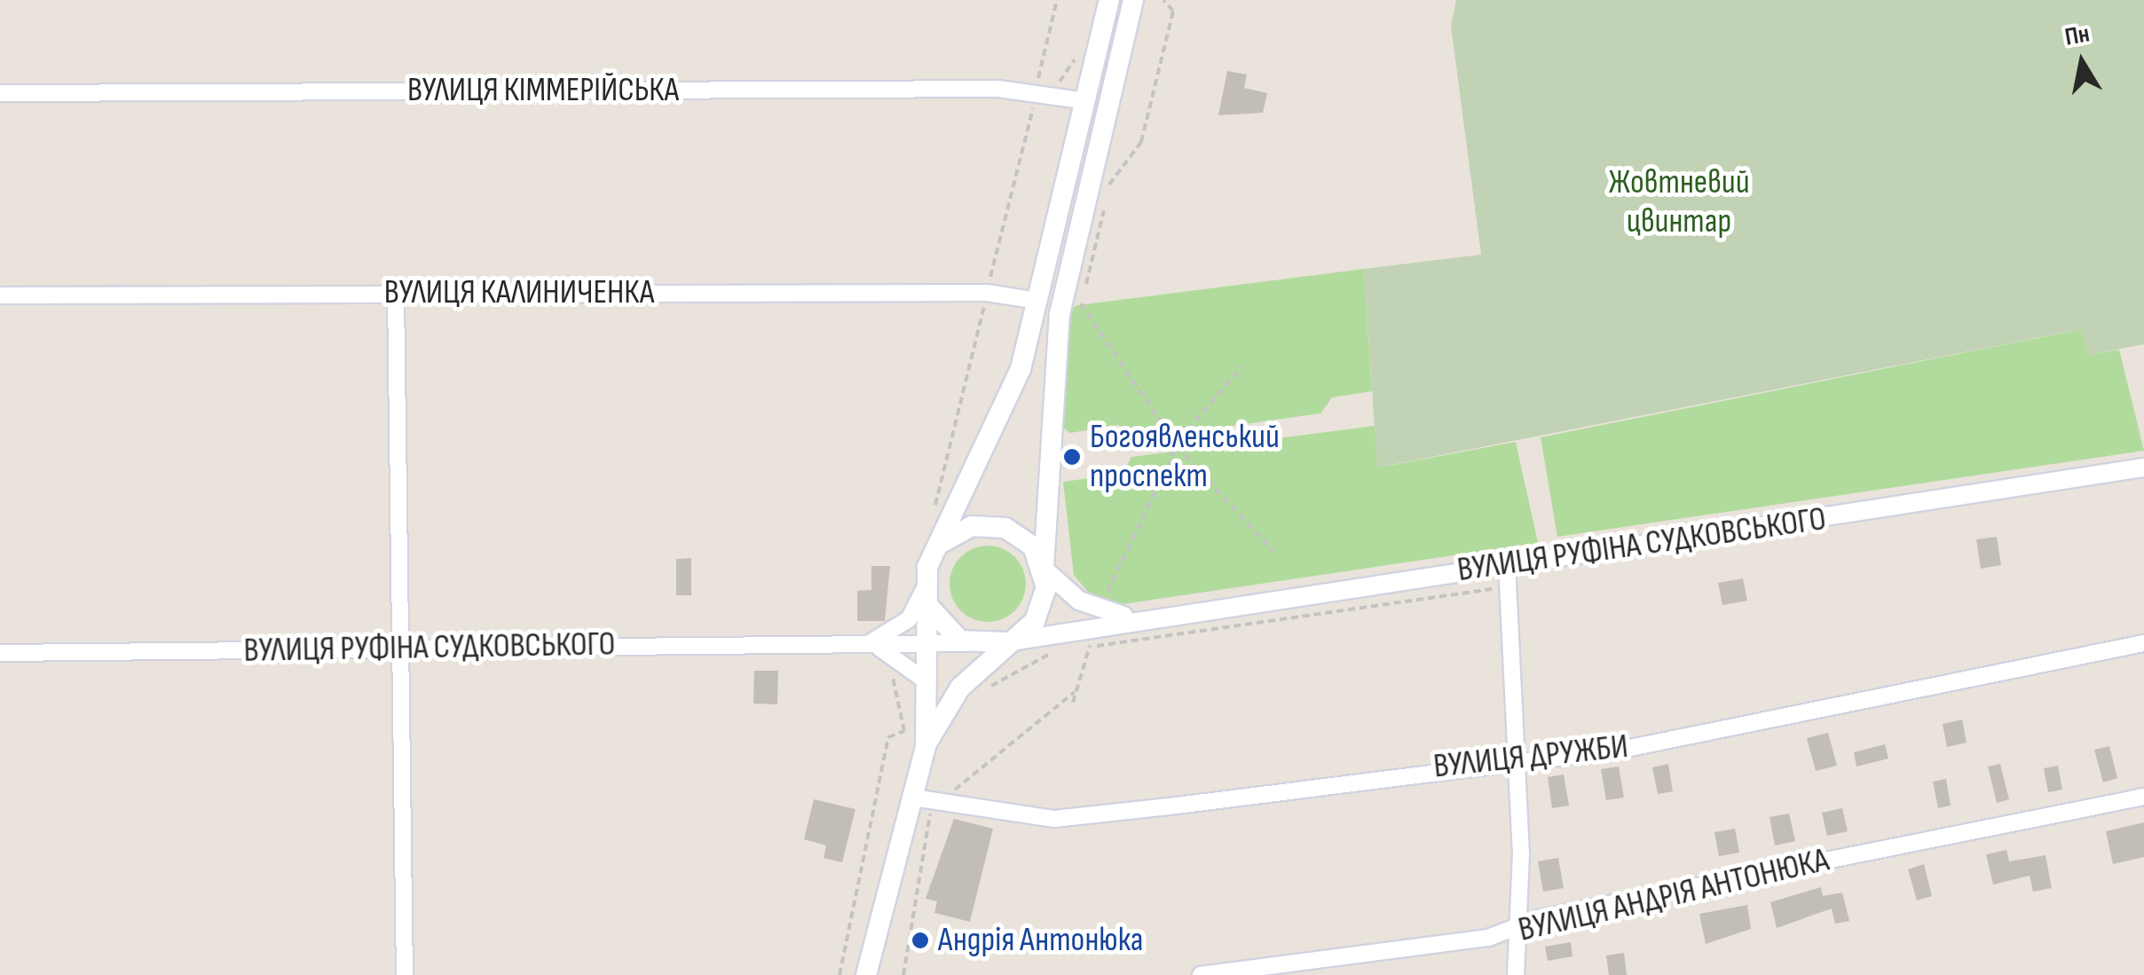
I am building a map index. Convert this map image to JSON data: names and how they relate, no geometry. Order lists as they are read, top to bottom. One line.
{"streets":{"main road":["ВУЛИЦЯ РУФІНА СУДКОВСЬКОГО"],"street":["ВУЛИЦЯ КІММЕРІЙСЬКА","ВУЛИЦЯ КАЛИНИЧЕНКА","ВУЛИЦЯ ДРУЖБИ","ВУЛИЦЯ АНДРІЯ АНТОНЮКА"]},"parks":["Жовтневий цвинтар"],"places":["Богоявленський проспект","Андрія Антонюка"],"north":"top"}
